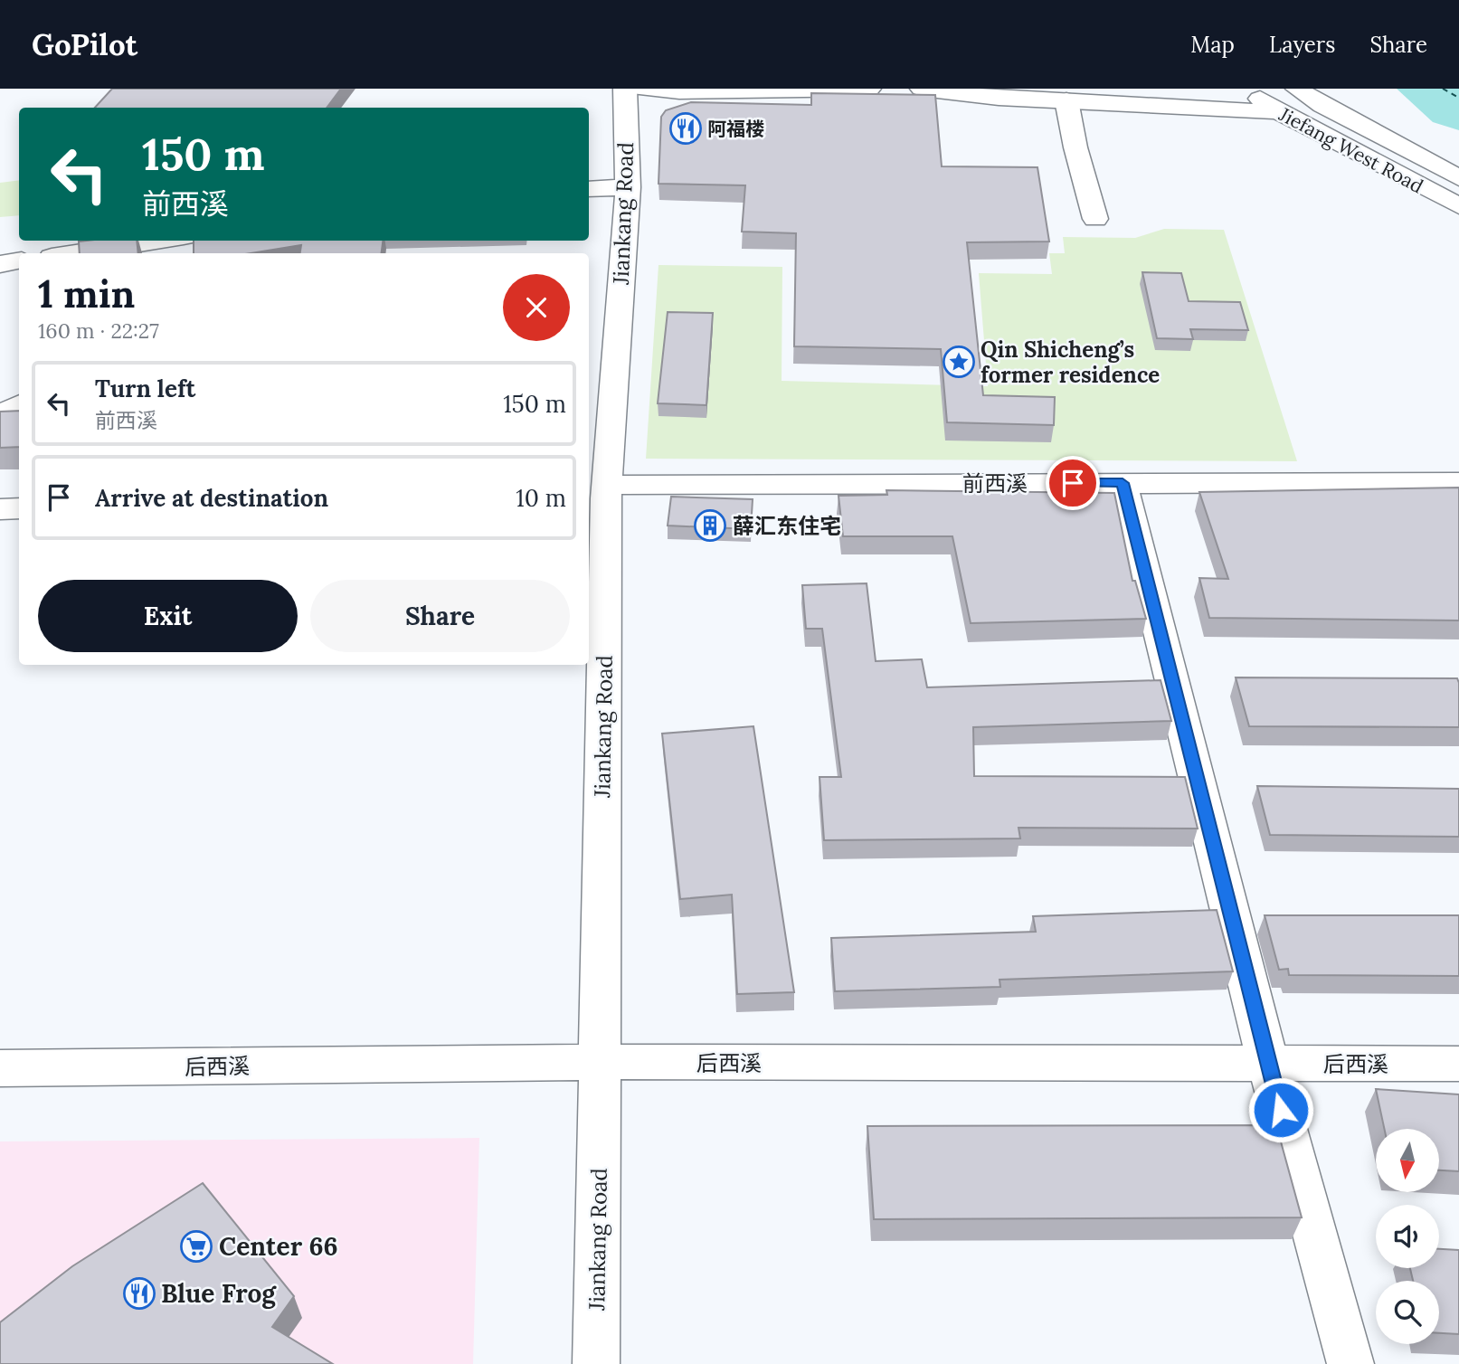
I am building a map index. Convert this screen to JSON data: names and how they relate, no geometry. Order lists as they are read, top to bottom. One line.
{"streets":{"street":["Jiefang West Road","Jiankang Road","前西溪","后西溪"]},"crossings":[["Jiankang Road","前西溪"],["Jiankang Road","后西溪"]],"places":{"restaurant":["阿福楼","Blue Frog"],"place":["Qin Shicheng’s former residence"],"building":["薛汇东住宅"],"supermarket":["Center 66"]},"north":"bottom","page":{"header":"GoPilot","nav":["Map","Layers","Share"],"turn":["150 m","前西溪"],"heading":["1 min","160 m · 22:27"],"list":[{"name":"Turn left","note":"前西溪","value":"150 m"},{"name":"Arrive at destination","value":"10 m"}],"buttons":["Exit","Share"]}}
